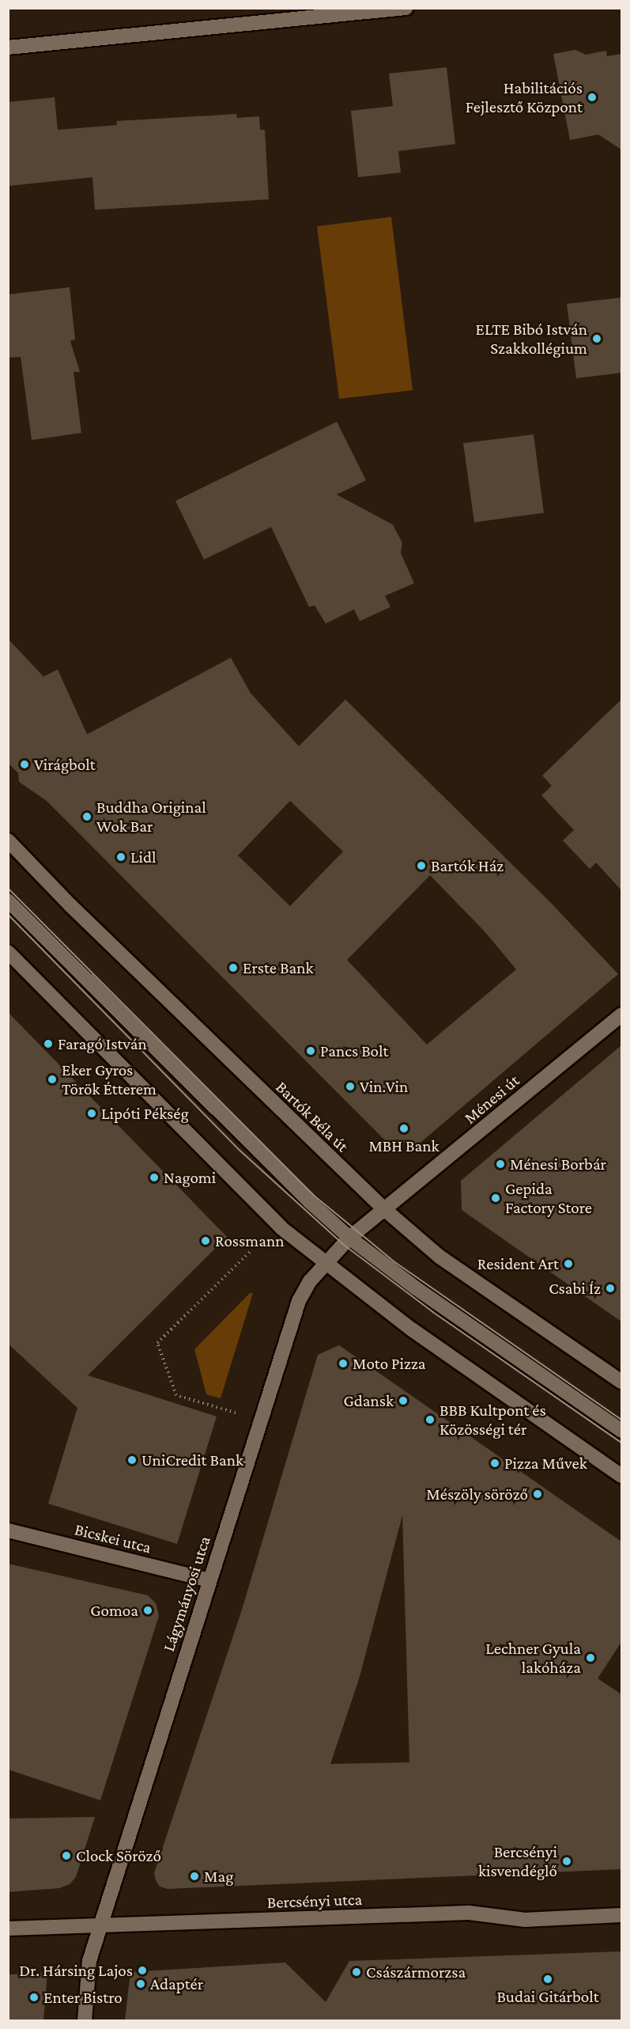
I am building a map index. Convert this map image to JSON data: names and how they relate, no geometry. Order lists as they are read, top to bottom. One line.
{"streets":{"street":["Ménesi út","Bartók Béla út","Bicskei utca","Lágymányosi utca","Bercsényi utca"]},"crossings":[["Ménesi út","Bartók Béla út"],["Ménesi út","Lágymányosi utca"],["Bartók Béla út","Lágymányosi utca"],["Bicskei utca","Lágymányosi utca"],["Lágymányosi utca","Bercsényi utca"]],"places":["Habilitációs Fejlesztő Központ","ELTE Bibó István Szakkollégium","Virágbolt","Buddha Original Wok Bar","Lidl","Bartók Ház","Erste Bank","Faragó István","Pancs Bolt","Eker Gyros Török Étterem","Vin.Vin","Lipóti Pékség","MBH Bank","Ménesi Borbár","Nagomi","Gepida Factory Store","Rossmann","Resident Art","Csabi Íz","Moto Pizza","Gdansk","BBB Kultpont és Közösségi tér","UniCredit Bank","Pizza Művek","Mészöly söröző","Gomoa","Lechner Gyula lakóháza","Clock Söröző","Bercsényi kisvendéglő","Mag","Dr. Hársing Lajos","Császármorzsa","Budai Gitárbolt","Adaptér","Enter Bistro"]}
